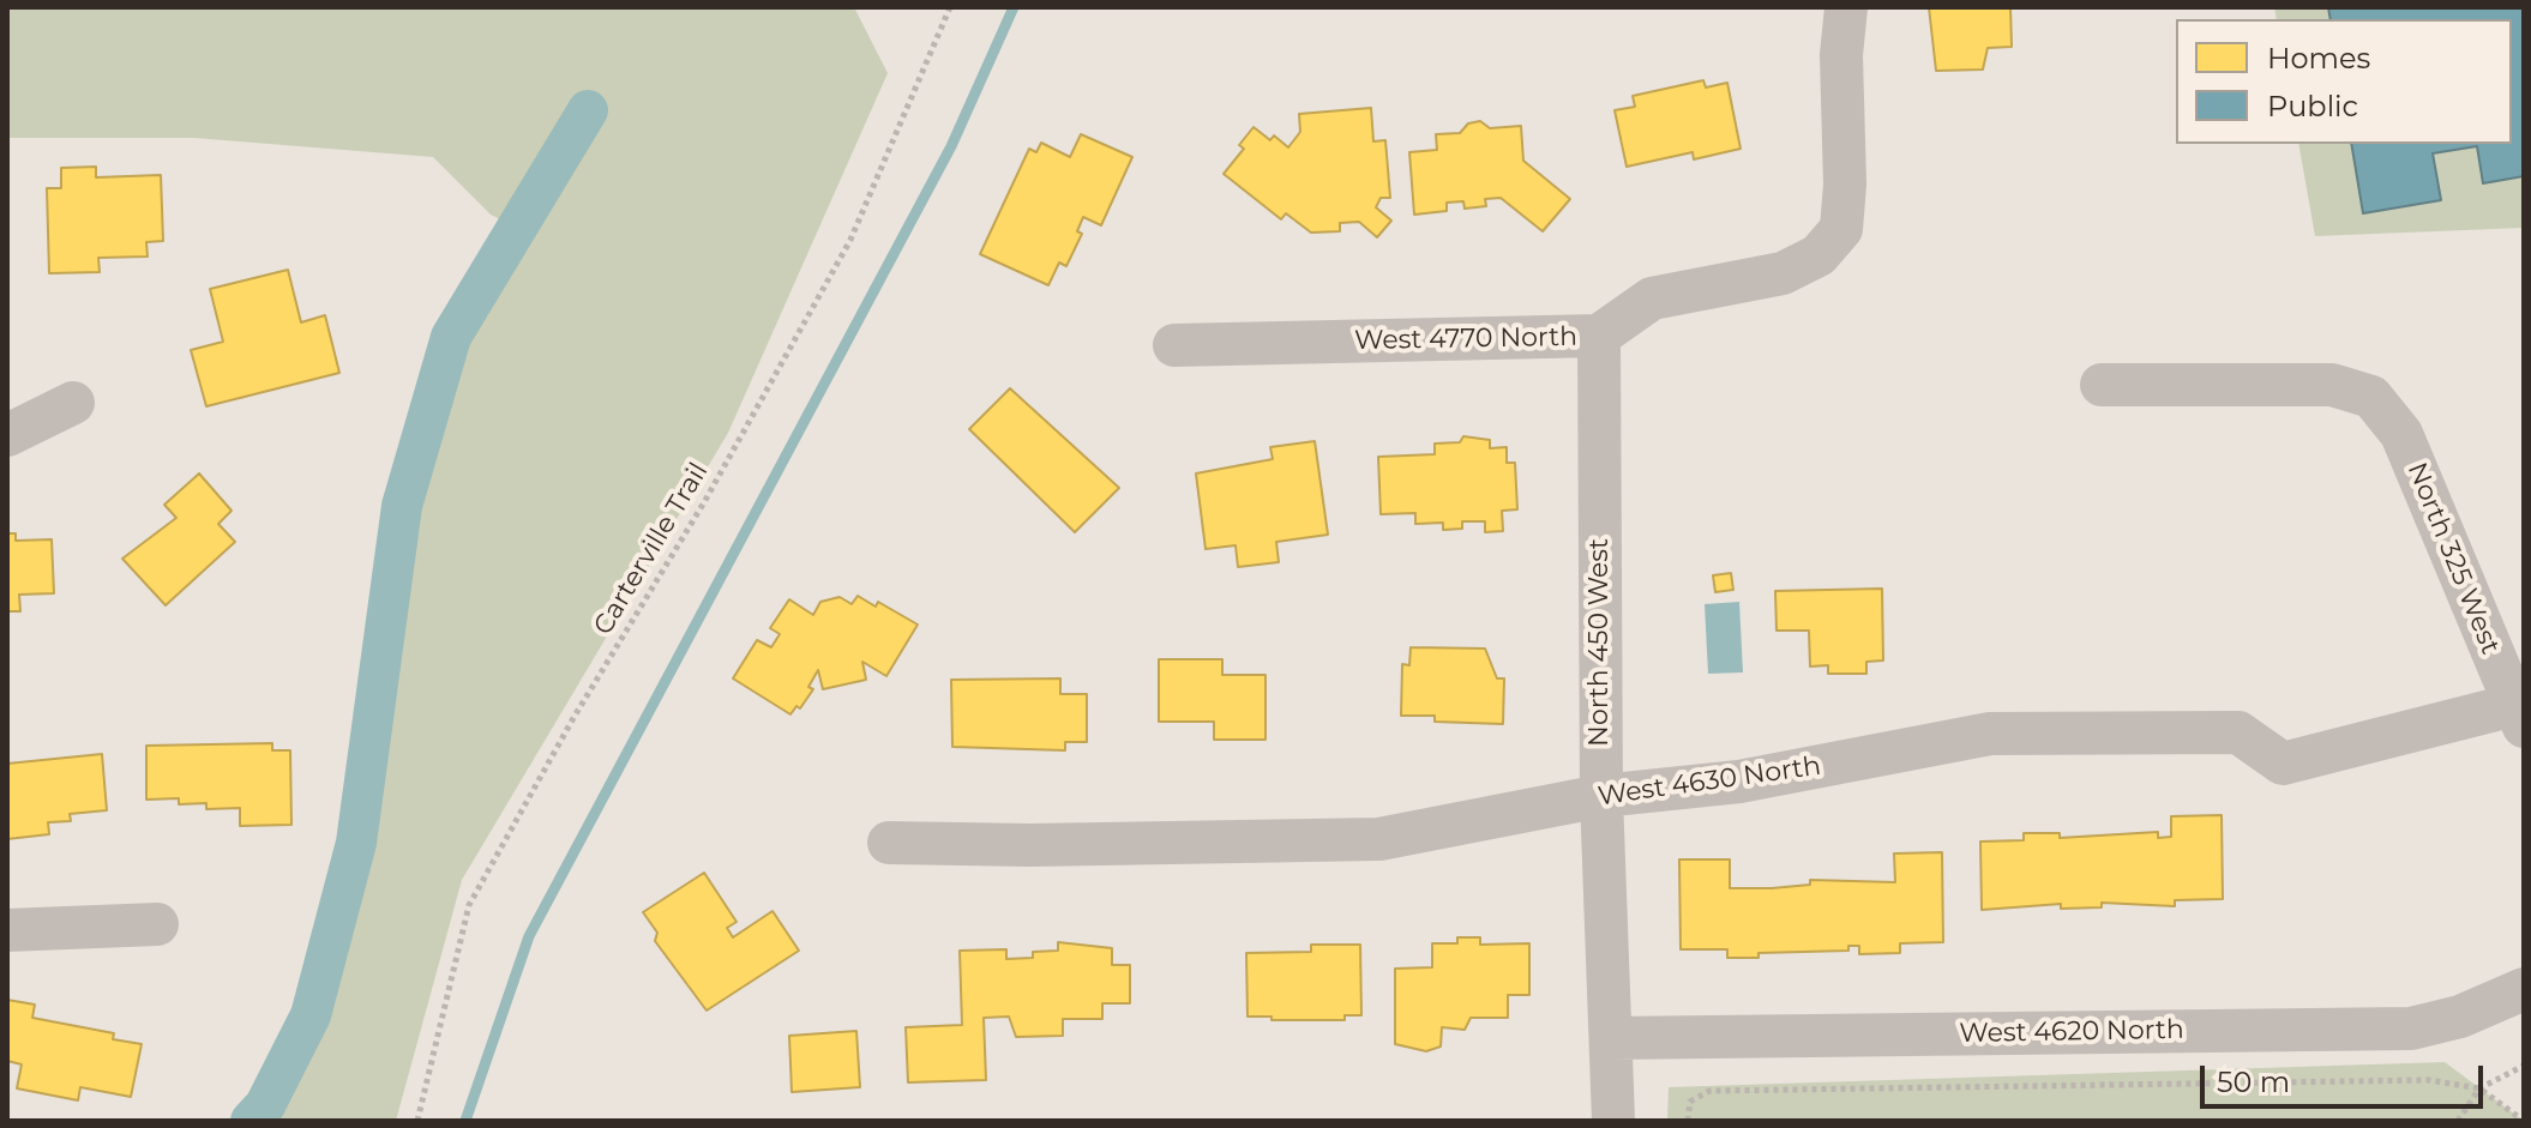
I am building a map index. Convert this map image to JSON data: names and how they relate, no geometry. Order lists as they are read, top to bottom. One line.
{"streets":{"street":["West 4770 North","North 325 West","North 450 West","West 4630 North","West 4620 North"],"path":["Carterville Trail"]},"crossings":[["West 4770 North","North 450 West"],["North 325 West","West 4630 North"],["North 450 West","West 4630 North"],["North 450 West","West 4620 North"]],"legend":["Homes","Public"],"scale_bar":"50 m"}
